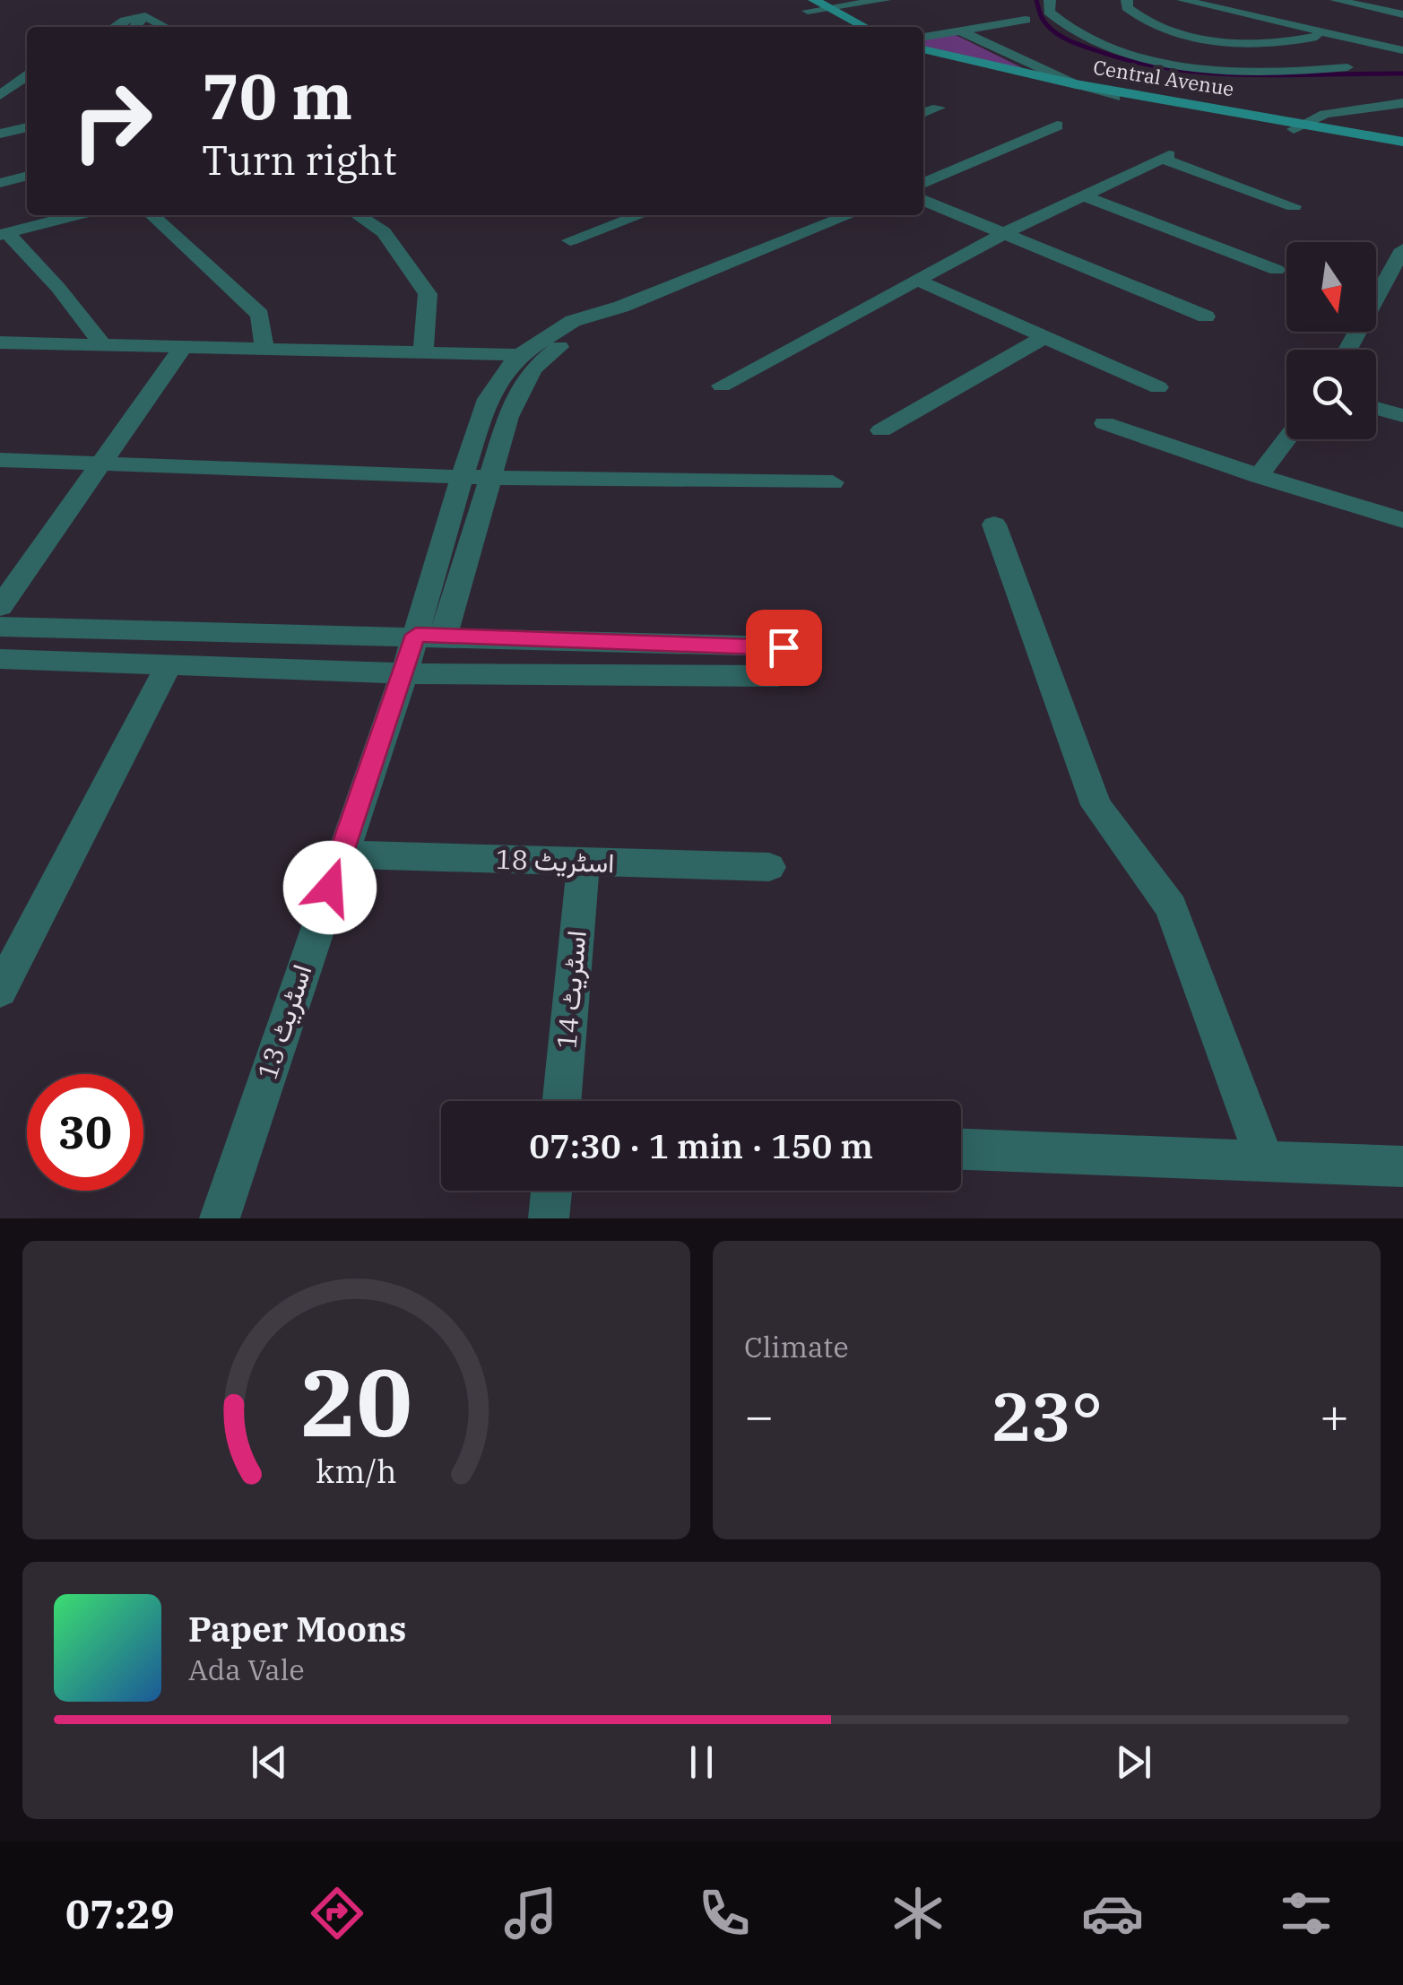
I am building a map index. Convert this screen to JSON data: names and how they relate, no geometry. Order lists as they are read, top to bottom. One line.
{"streets":{"street":["Central Avenue","اسٹریٹ 18","اسٹریٹ 14","اسٹریٹ 13"]},"crossings":[["اسٹریٹ 18","اسٹریٹ 14"],["اسٹریٹ 18","اسٹریٹ 13"]],"north":"bottom","page":{"turn":["70 m","Turn right"],"limit":"30","trip":"07:30 · 1 min · 150 m","tile":"Climate","heat":["−","23°","+"],"song":["Paper Moons","Ada Vale"],"tabs":"07:29","gauge":["20","km/h"]}}
